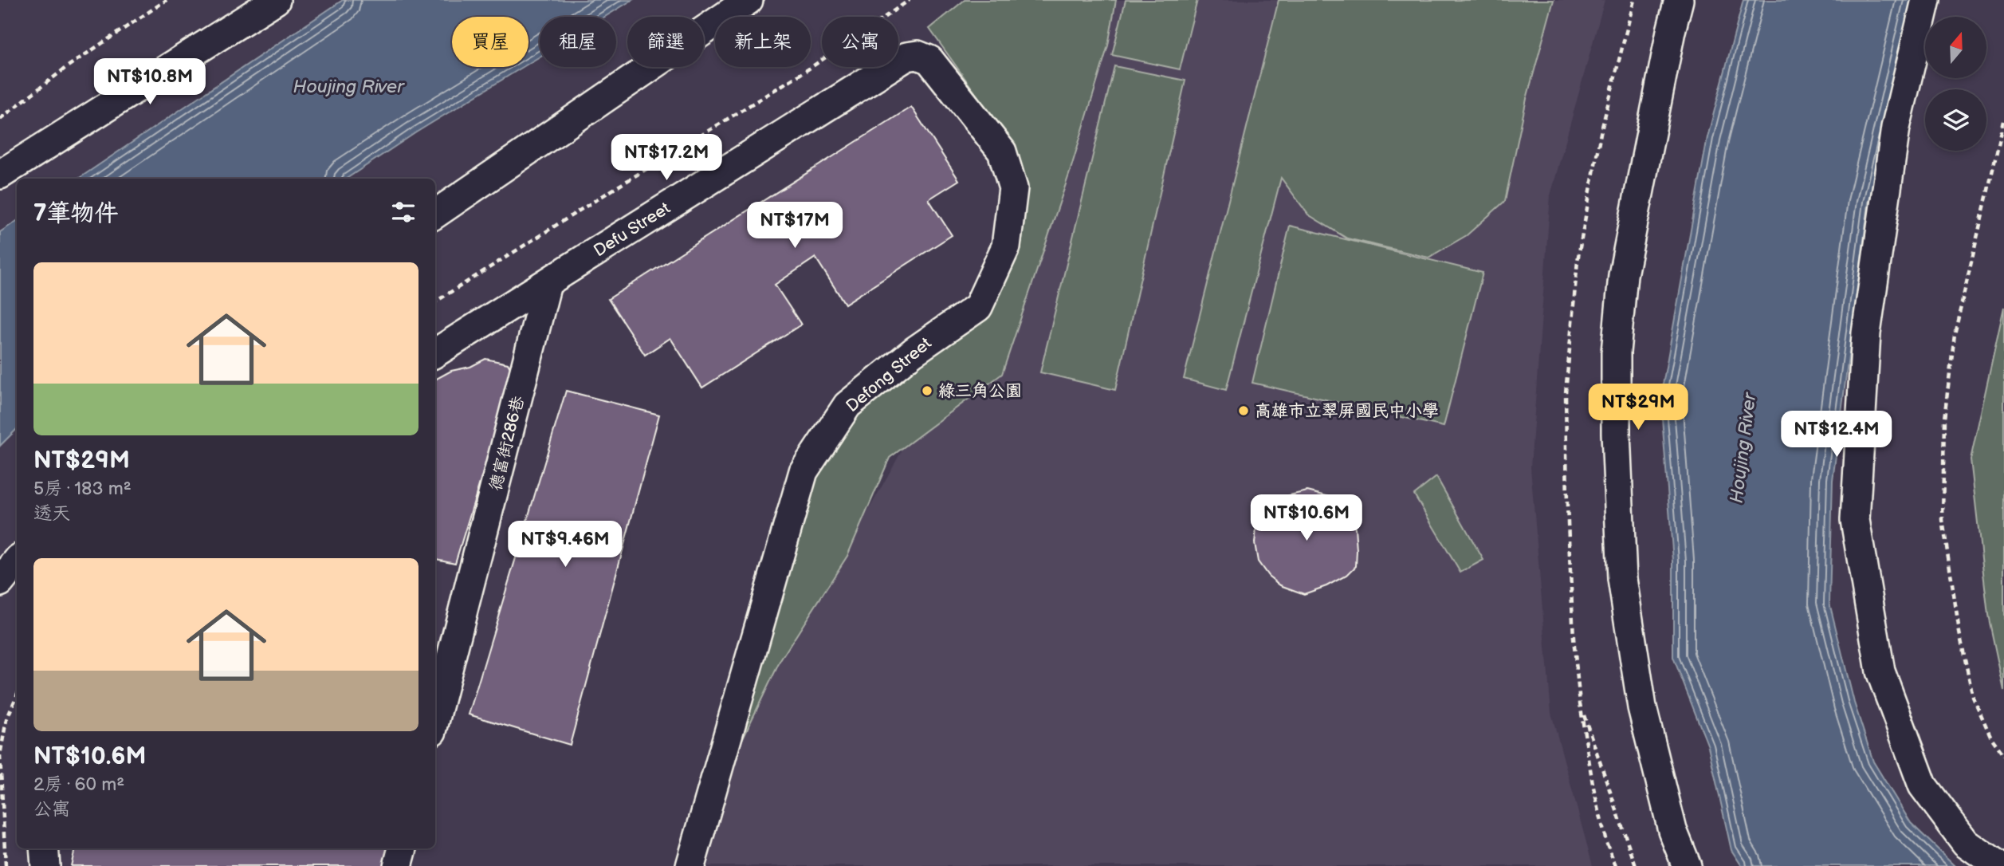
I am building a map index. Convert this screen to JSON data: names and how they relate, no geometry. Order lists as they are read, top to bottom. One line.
{"streets":{"street":["Defu Street","Defong Street","德富街286巷"]},"crossings":[["Defu Street","Defong Street"],["Defu Street","德富街286巷"]],"water":["Houjing River"],"places":["綠三角公園","高雄市立翠屏國民中小學"],"north":"top","page":{"chip":["買屋","租屋","篩選","新上架","公寓"],"price":["NT$10.8M","NT$17.2M","NT$17M","NT$29M","NT$12.4M","NT$10.6M","NT$9.46M"],"heading":"7筆物件","list":[{"name":"NT$29M","note":"5房 · 183 m² · 透天"},{"name":"NT$10.6M","note":"2房 · 60 m² · 公寓"}]}}
